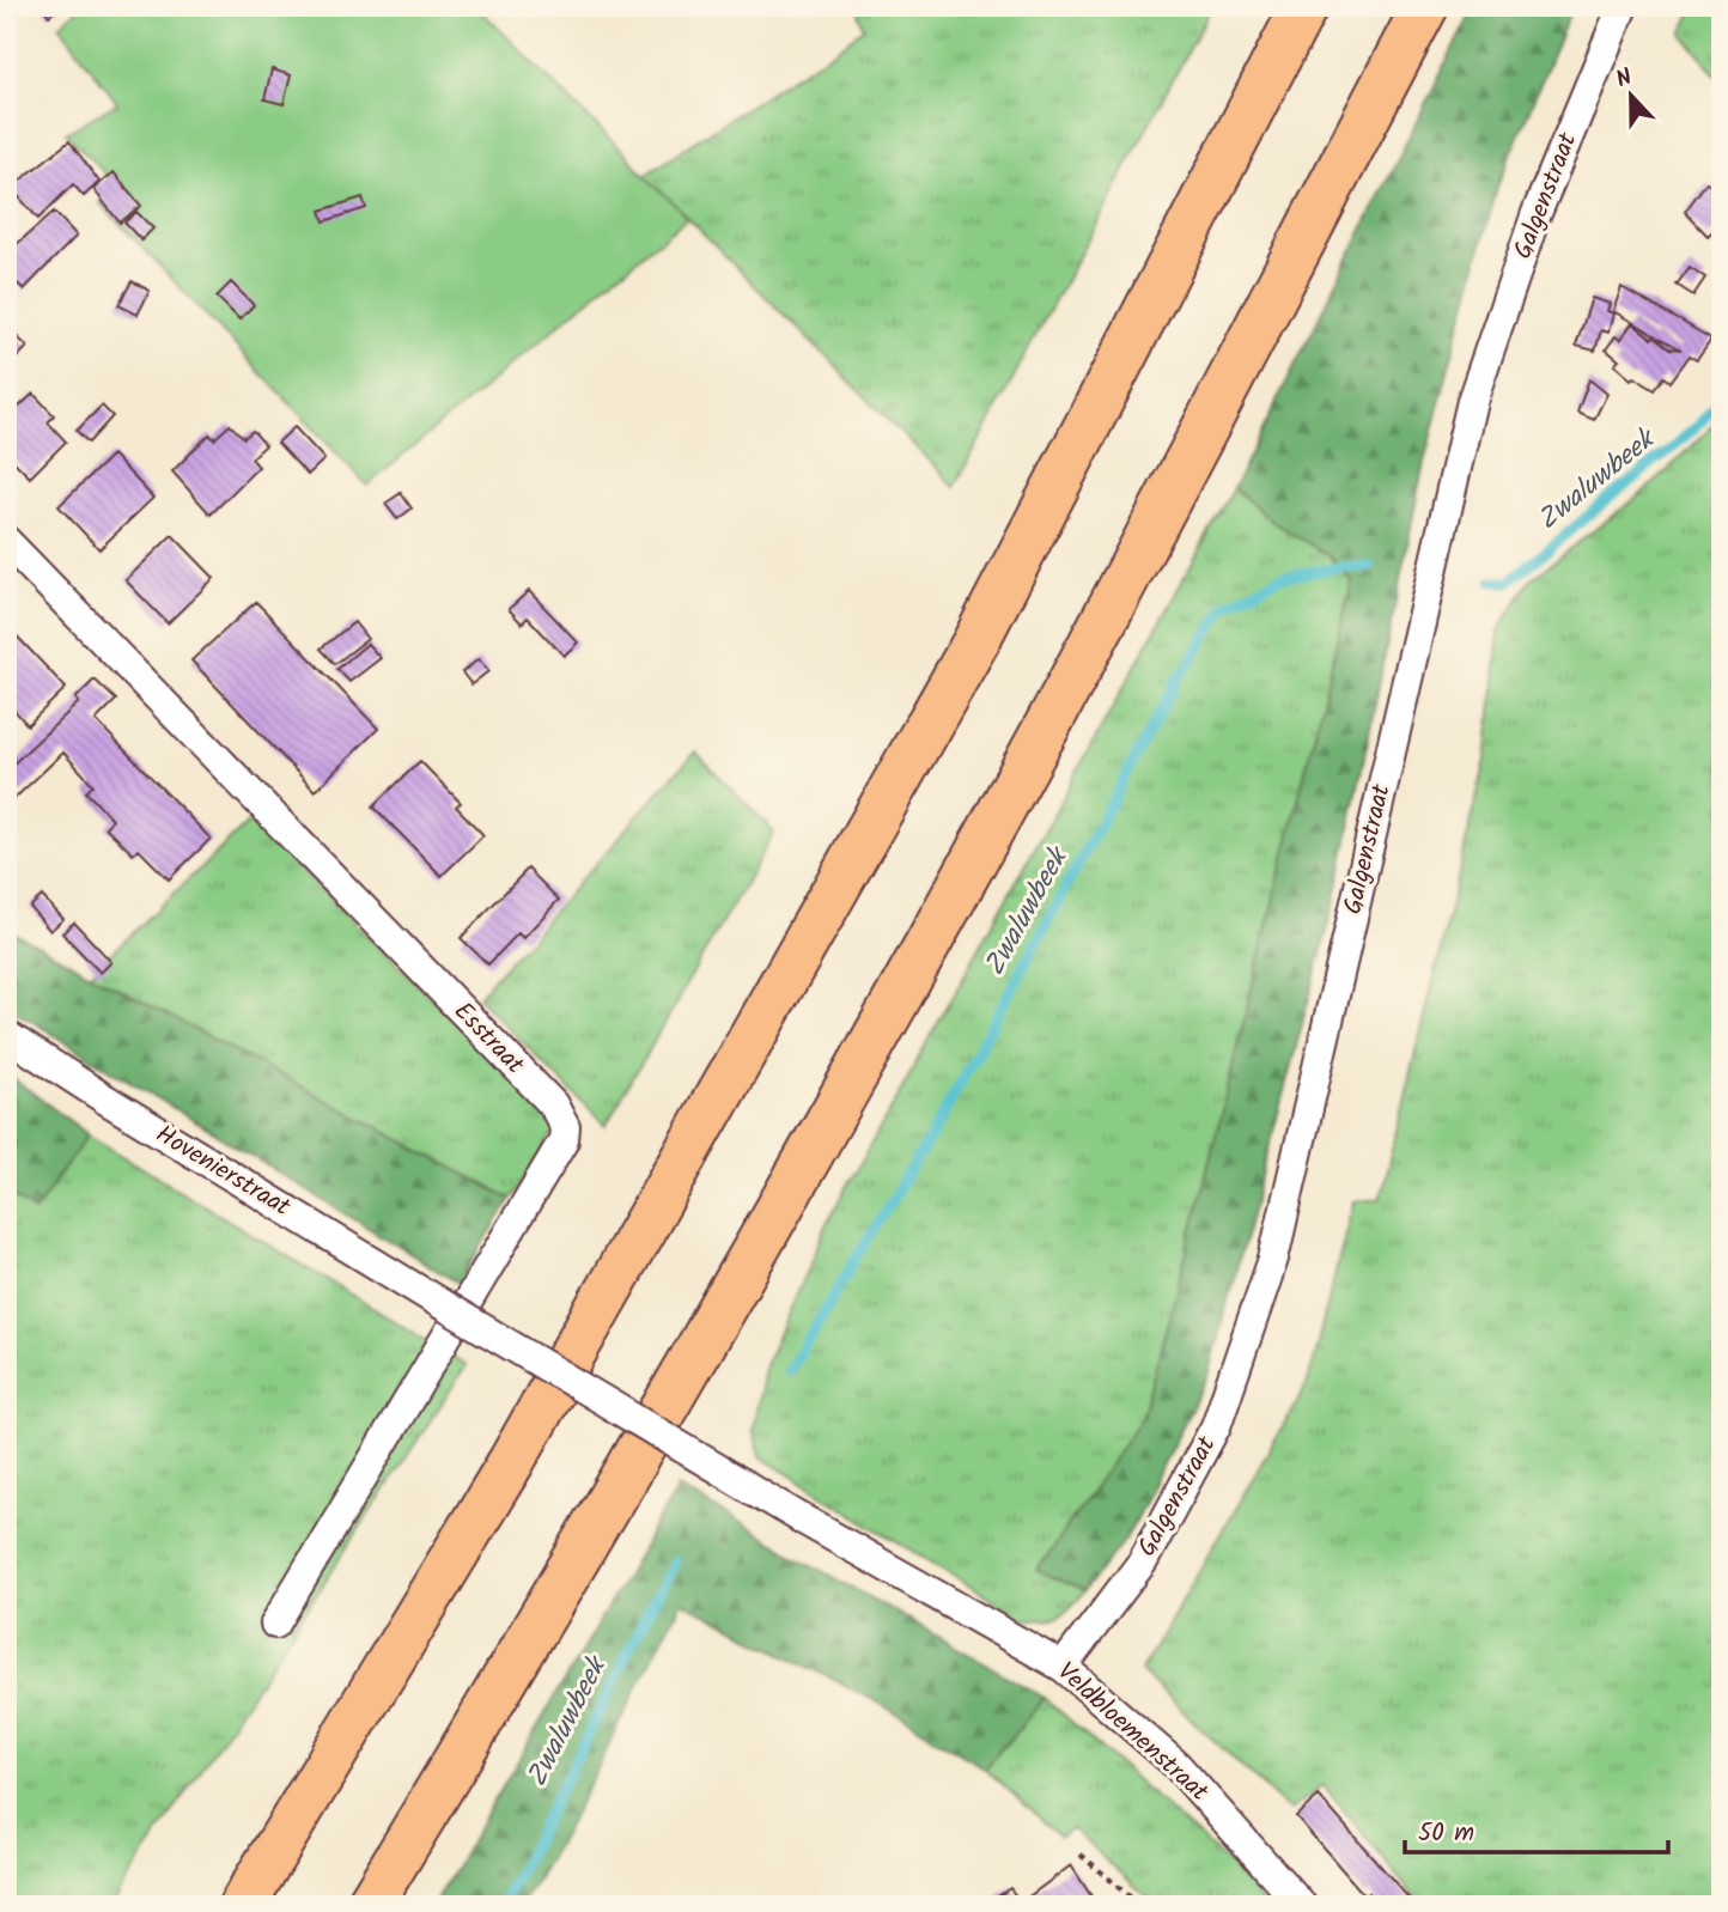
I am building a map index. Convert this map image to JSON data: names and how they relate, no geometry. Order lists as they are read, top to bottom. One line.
{"streets":{"street":["Galgenstraat","Esstraat","Hovenierstraat","Veldbloemenstraat"]},"crossings":[["Galgenstraat","Veldbloemenstraat"],["Hovenierstraat","Veldbloemenstraat"]],"water":["Zwaluwbeek"],"scale_bar":"50 m","north":"top"}
